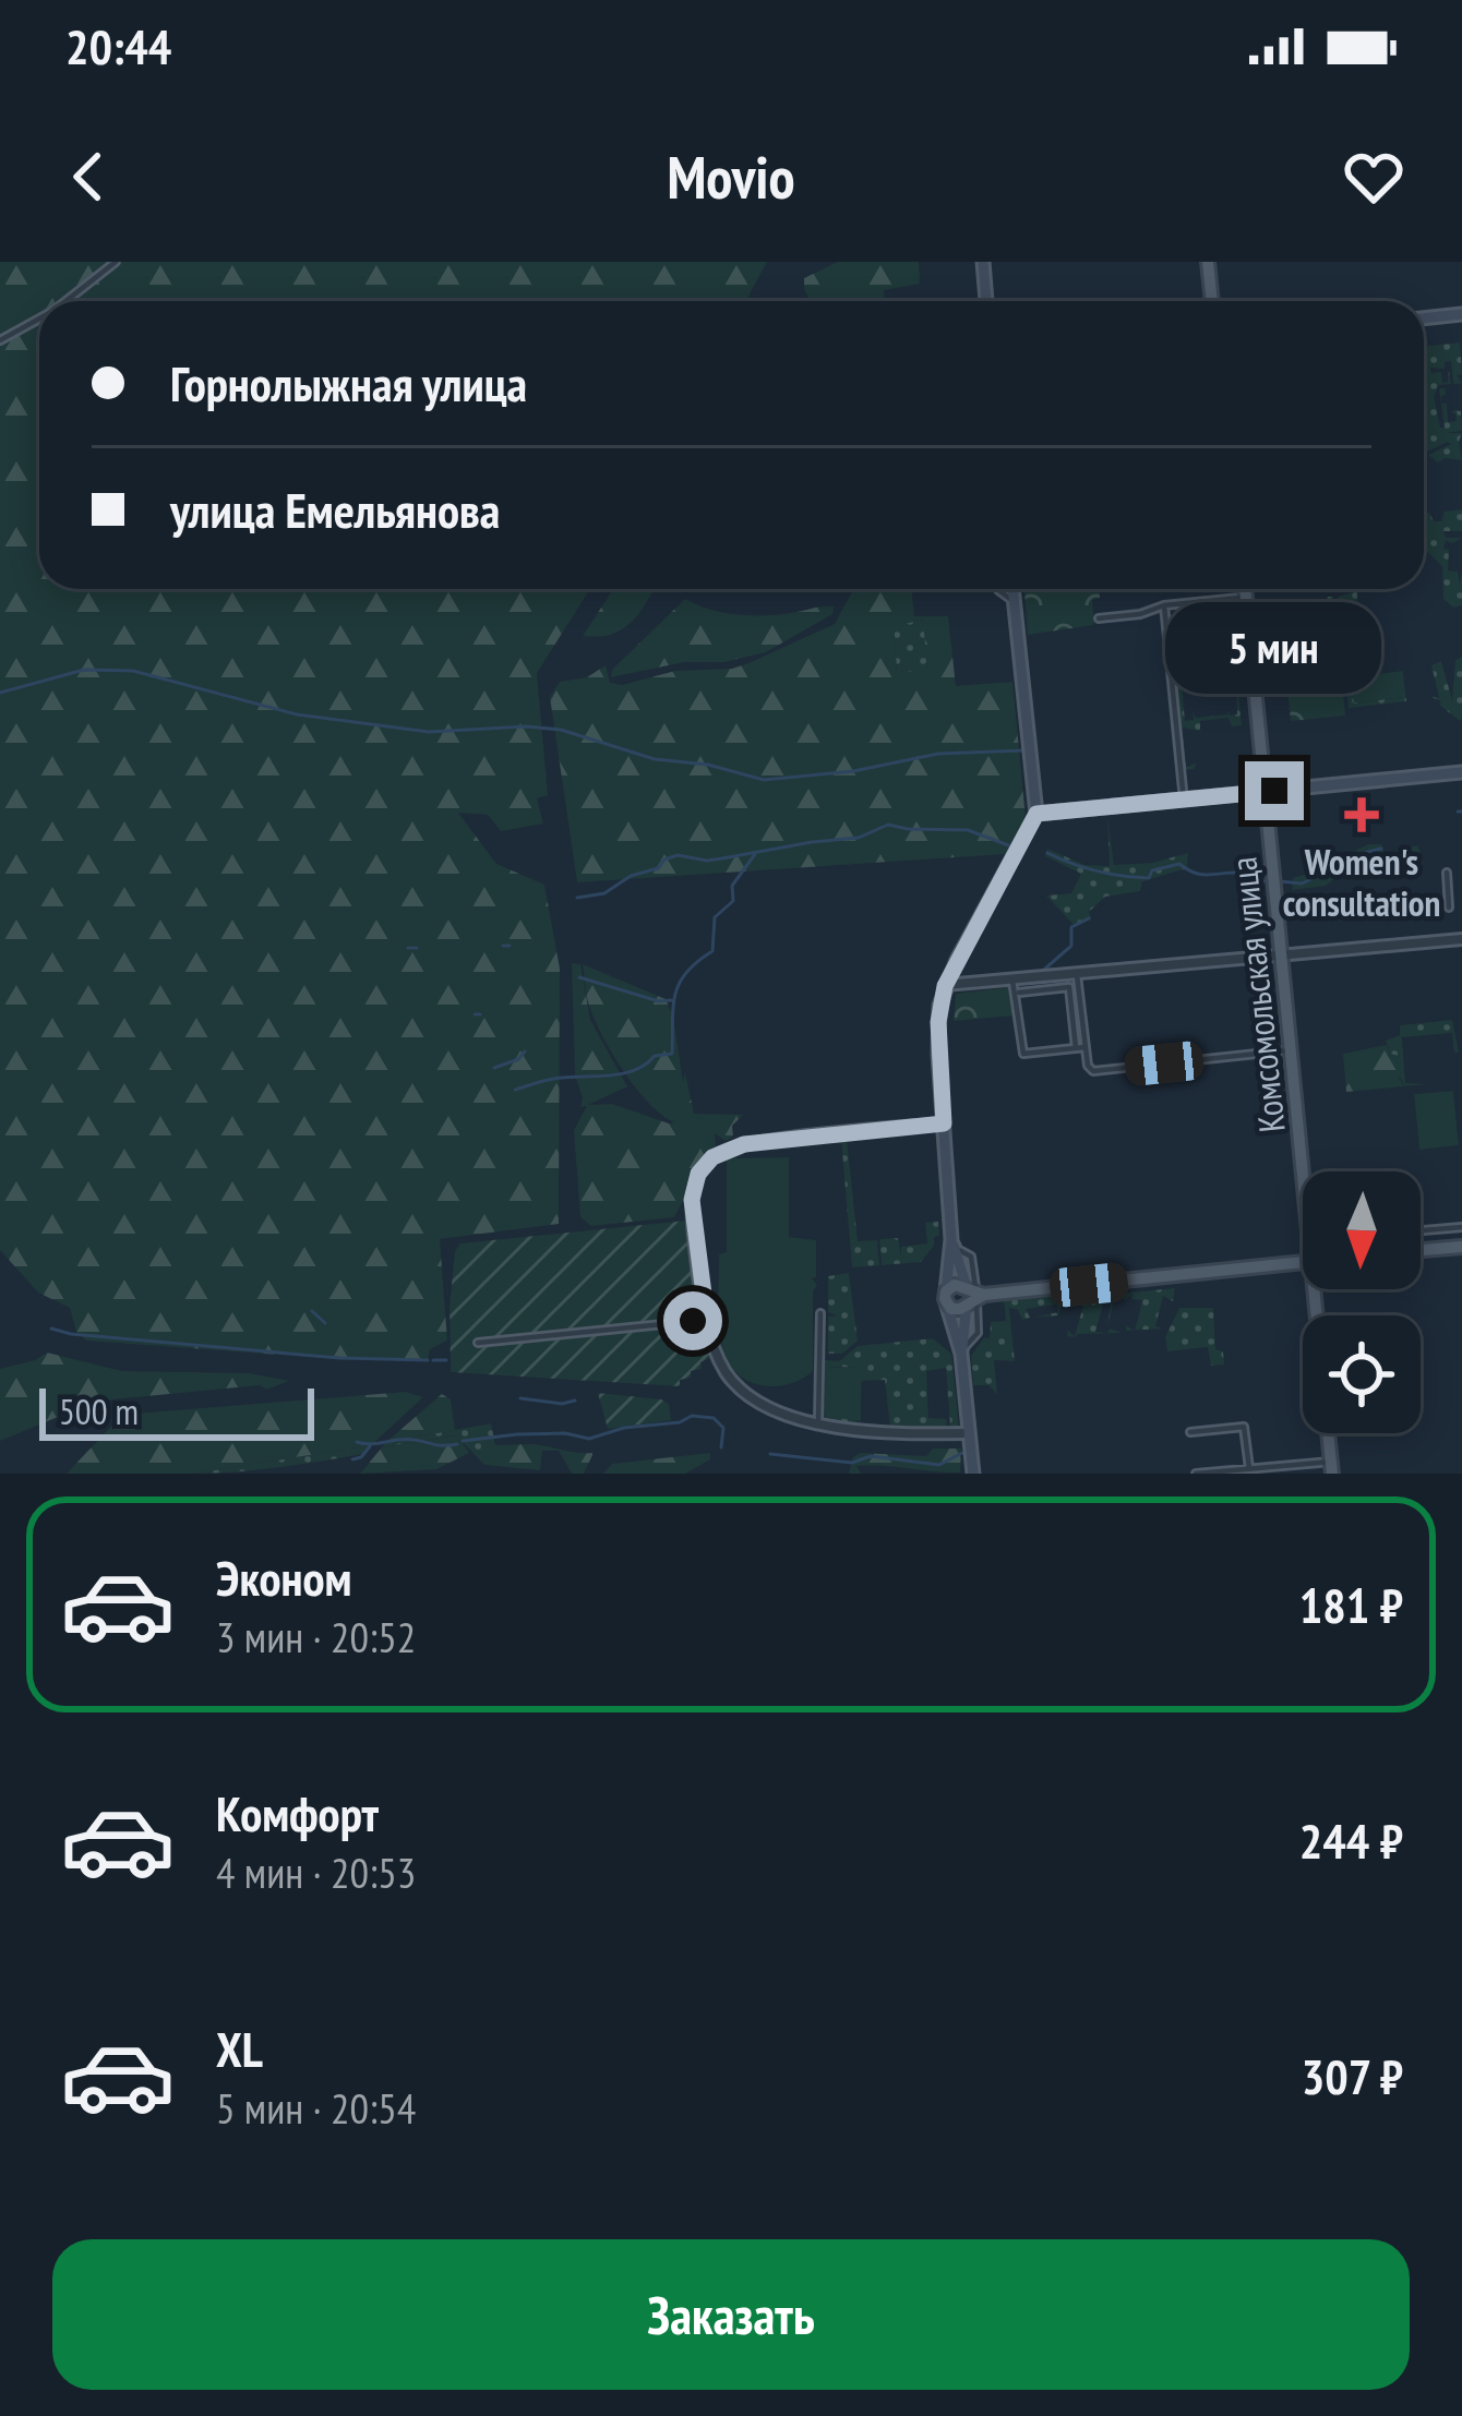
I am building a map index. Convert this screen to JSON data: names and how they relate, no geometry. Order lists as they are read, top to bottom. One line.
{"streets":{"main road":["Комсомольская улица"]},"places":{"health":["Women's consultation"]},"scale_bar":"500 m","north":"bottom","page":{"status":"20:44","header":"Movio","banner":["Горнолыжная улица","улица Емельянова"],"bubble":"5 мин","scale":"500 m","list":[{"name":"Эконом","note":"3 мин · 20:52","value":"181 ₽"},{"name":"Комфорт","note":"4 мин · 20:53","value":"244 ₽"},{"name":"XL","note":"5 мин · 20:54","value":"307 ₽"}],"buttons":"Заказать"}}
